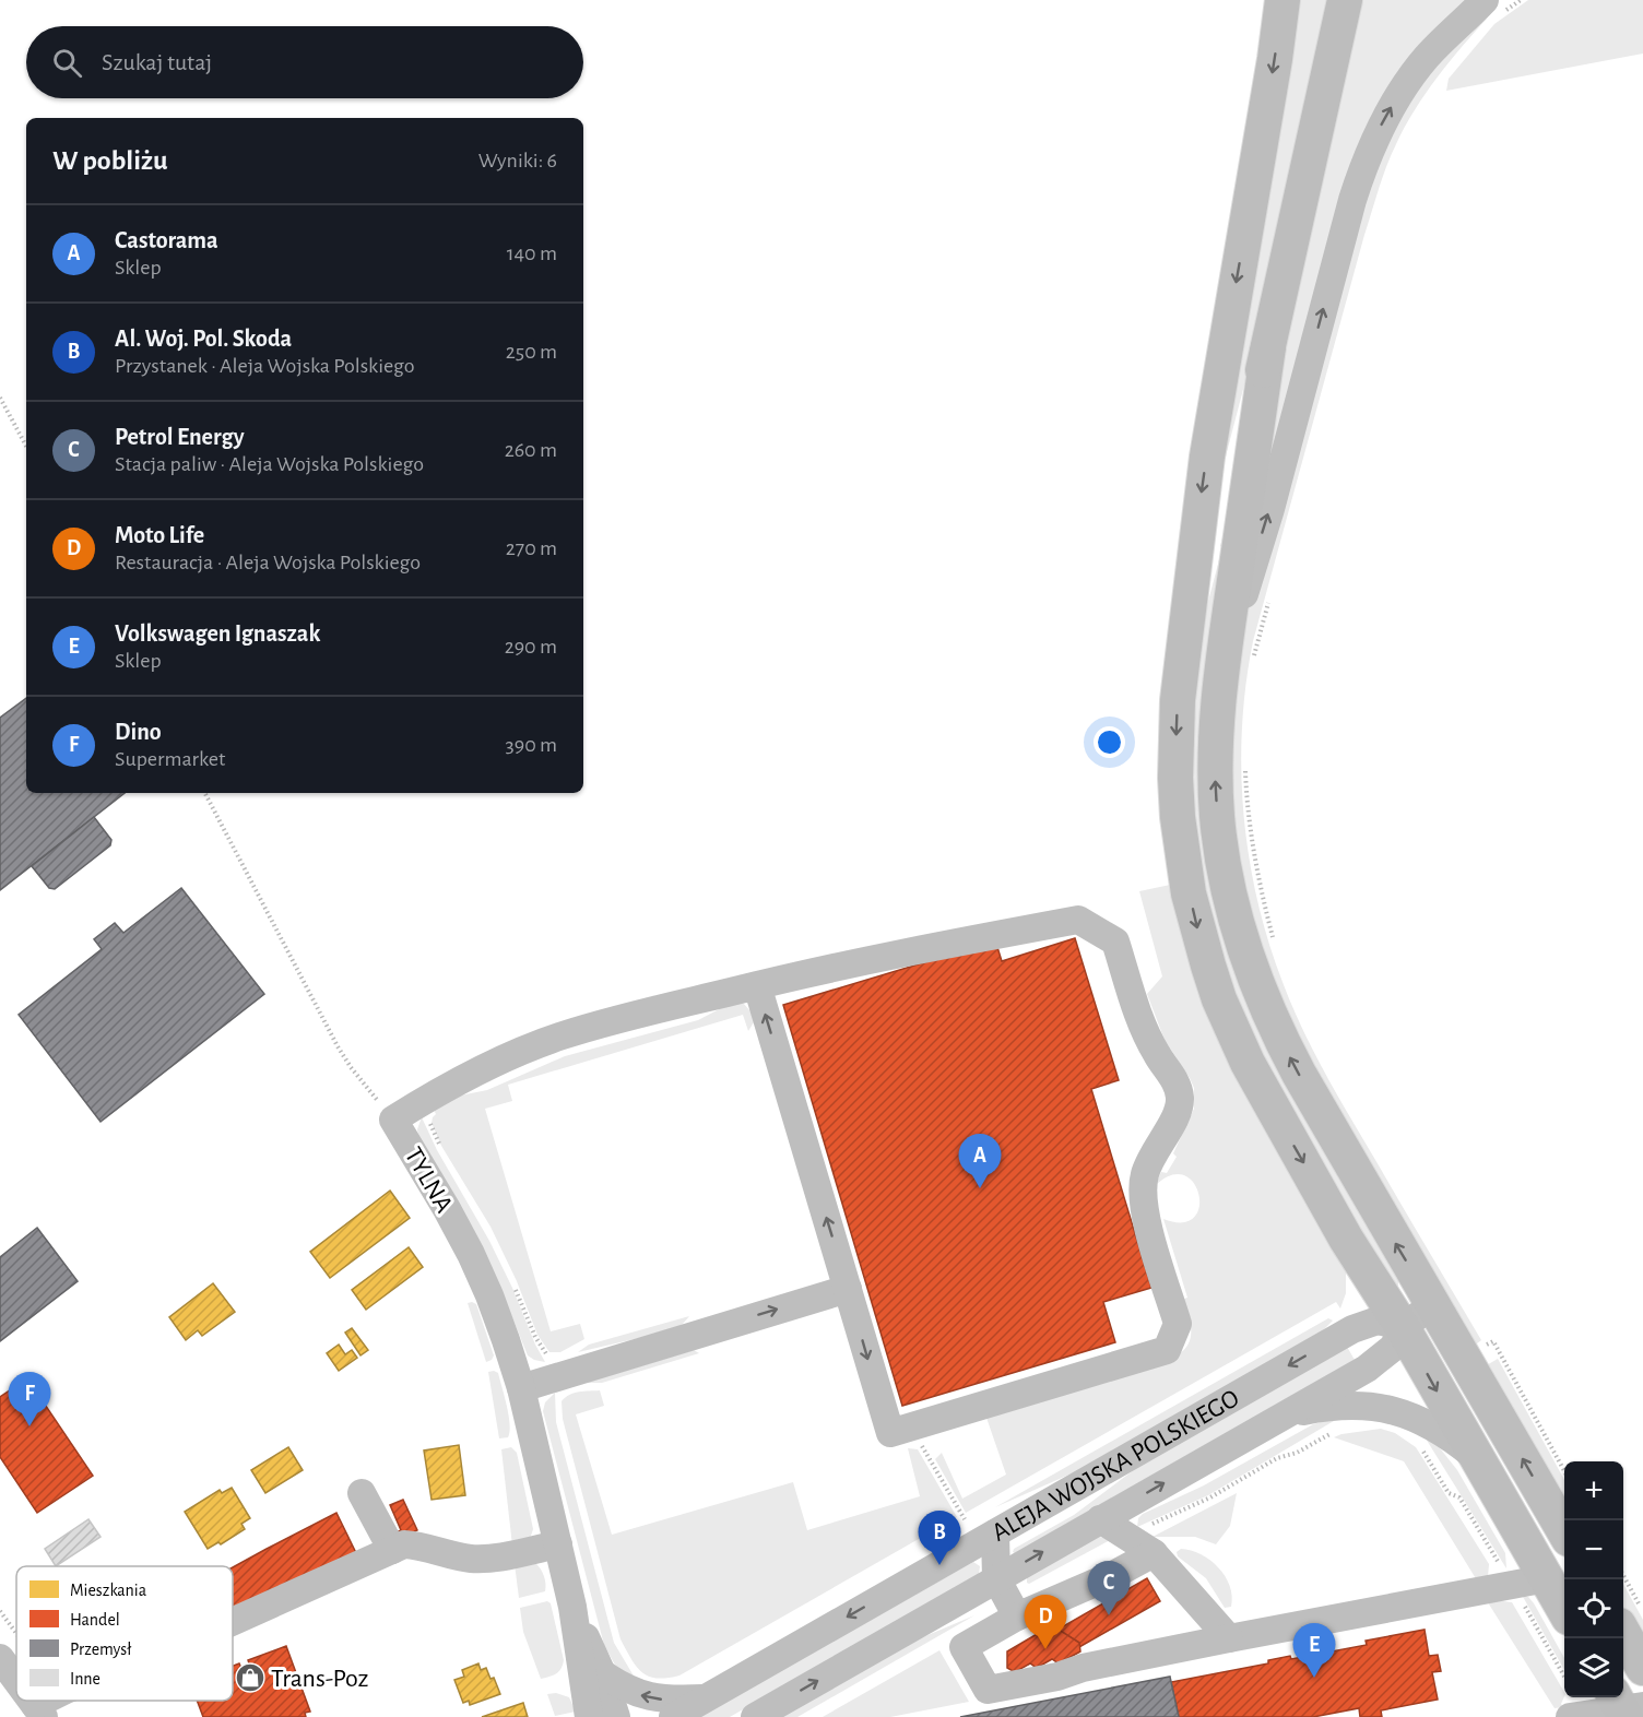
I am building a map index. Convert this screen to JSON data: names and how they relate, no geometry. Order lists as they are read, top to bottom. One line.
{"streets":{"street":["TYLNA","ALEJA WOJSKA POLSKIEGO"]},"places":{"shop":["Trans-Poz"]},"legend":["Mieszkania","Handel","Przemysł","Inne"],"page":{"search":"Szukaj tutaj","heading":["W pobliżu","Wyniki: 6"],"list":[{"mark":"A","name":"Castorama","note":"Sklep","value":"140 m"},{"mark":"B","name":"Al. Woj. Pol. Skoda","note":"Przystanek · Aleja Wojska Polskiego","value":"250 m"},{"mark":"C","name":"Petrol Energy","note":"Stacja paliw · Aleja Wojska Polskiego","value":"260 m"},{"mark":"D","name":"Moto Life","note":"Restauracja · Aleja Wojska Polskiego","value":"270 m"},{"mark":"E","name":"Volkswagen Ignaszak","note":"Sklep","value":"290 m"},{"mark":"F","name":"Dino","note":"Supermarket","value":"390 m"}],"pins":["A","F","B","C","D","E"],"map_buttons":["+","−"]}}
